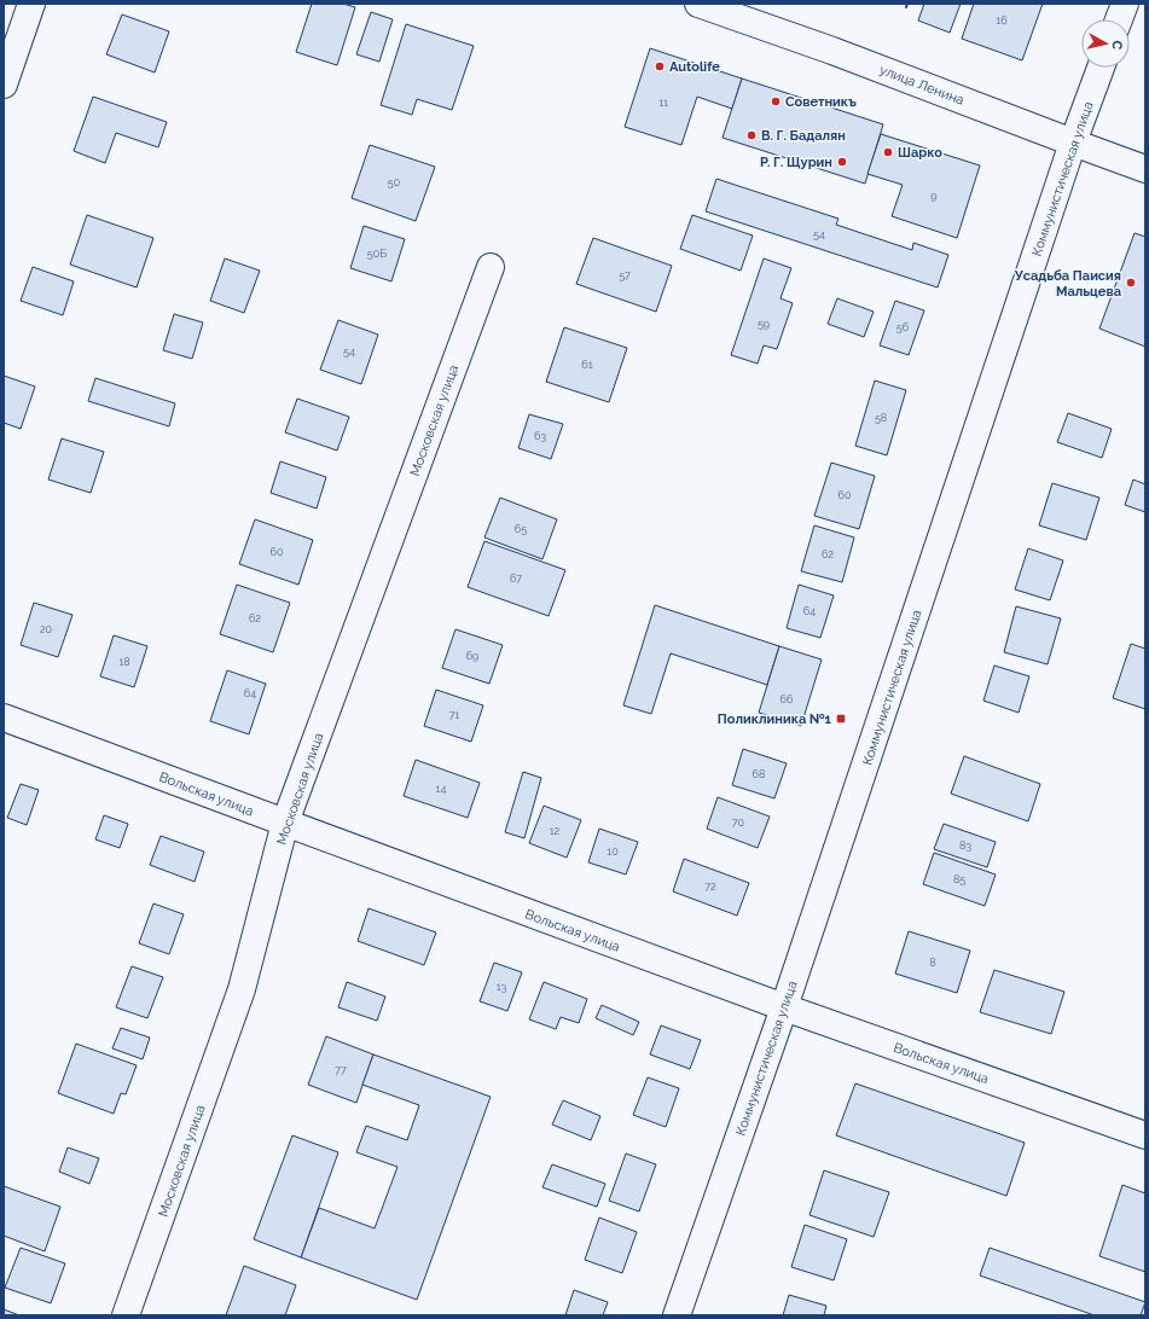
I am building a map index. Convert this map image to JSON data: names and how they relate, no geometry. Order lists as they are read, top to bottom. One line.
{"streets":{"main road":["улица Ленина","Коммунистическая улица","Московская улица","Вольская улица"]},"crossings":[["улица Ленина","Коммунистическая улица"],["Коммунистическая улица","Вольская улица"],["Московская улица","Вольская улица"]],"places":{"other":["Autolife","Советникъ","В. Г. Бадалян","Шарко","Р. Г. Щурин","Усадьба Паисия Мальцева"],"transit":["Поликлиника №1"]},"house_numbers":["16","11","50","9","54","50Б","57","59","56","54","61","58","63","60","65","60","62","67","64","62","20","69","18","64","66","71","68","14","70","12","83","10","85","72","8","13","77"],"north":"right"}
